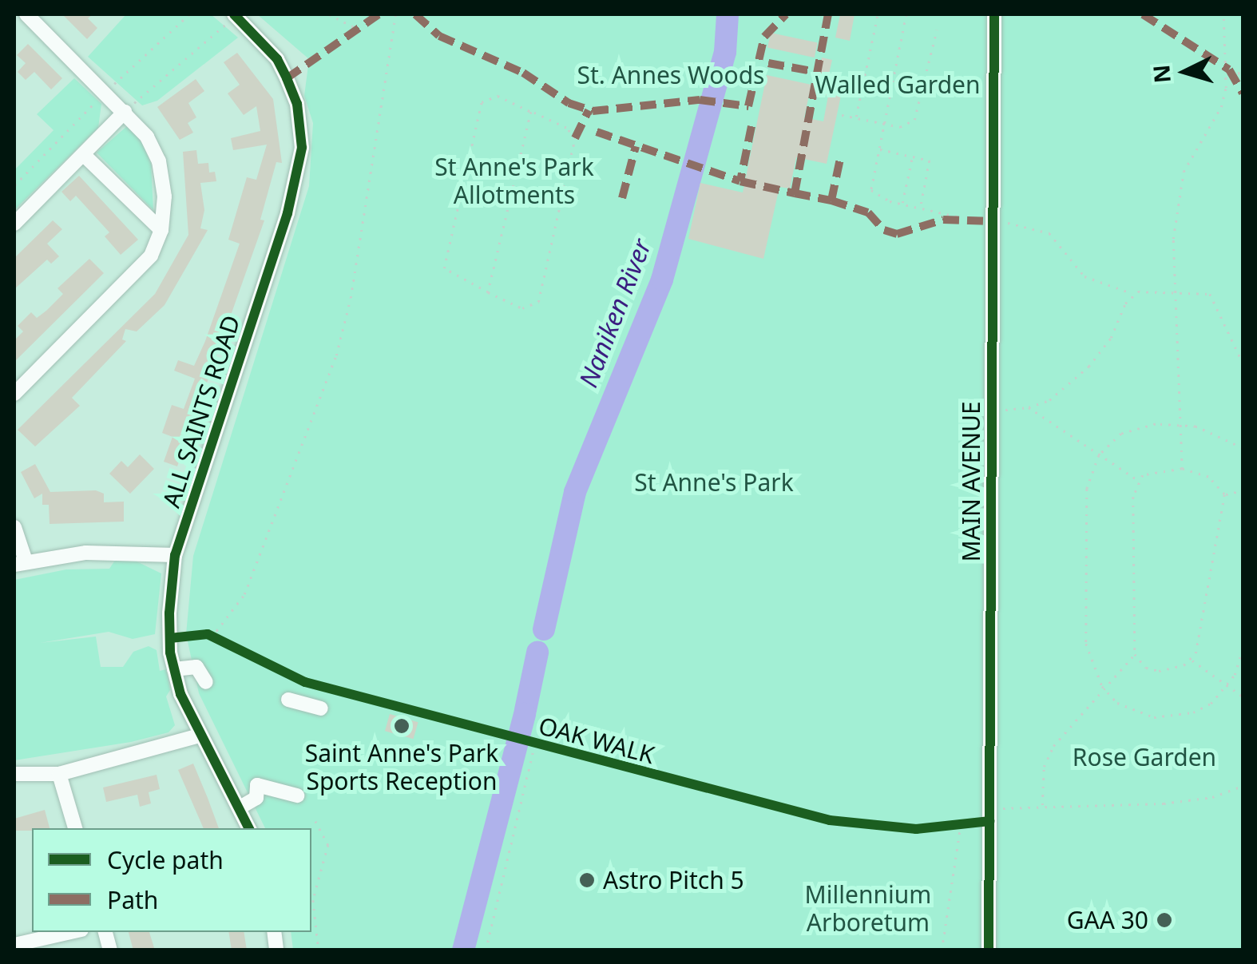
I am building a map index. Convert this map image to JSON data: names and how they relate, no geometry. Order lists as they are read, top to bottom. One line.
{"streets":{"street":["ALL SAINTS ROAD","MAIN AVENUE"],"cycle path":["OAK WALK"]},"crossings":[["MAIN AVENUE","OAK WALK"]],"water":["Naniken River"],"parks":["St. Annes Woods","Walled Garden","St Anne's Park Allotments","St Anne's Park","Rose Garden","Millennium Arboretum"],"places":["Saint Anne's Park Sports Reception","Astro Pitch 5","GAA 30"],"legend":["Cycle path","Path"],"north":"left"}
